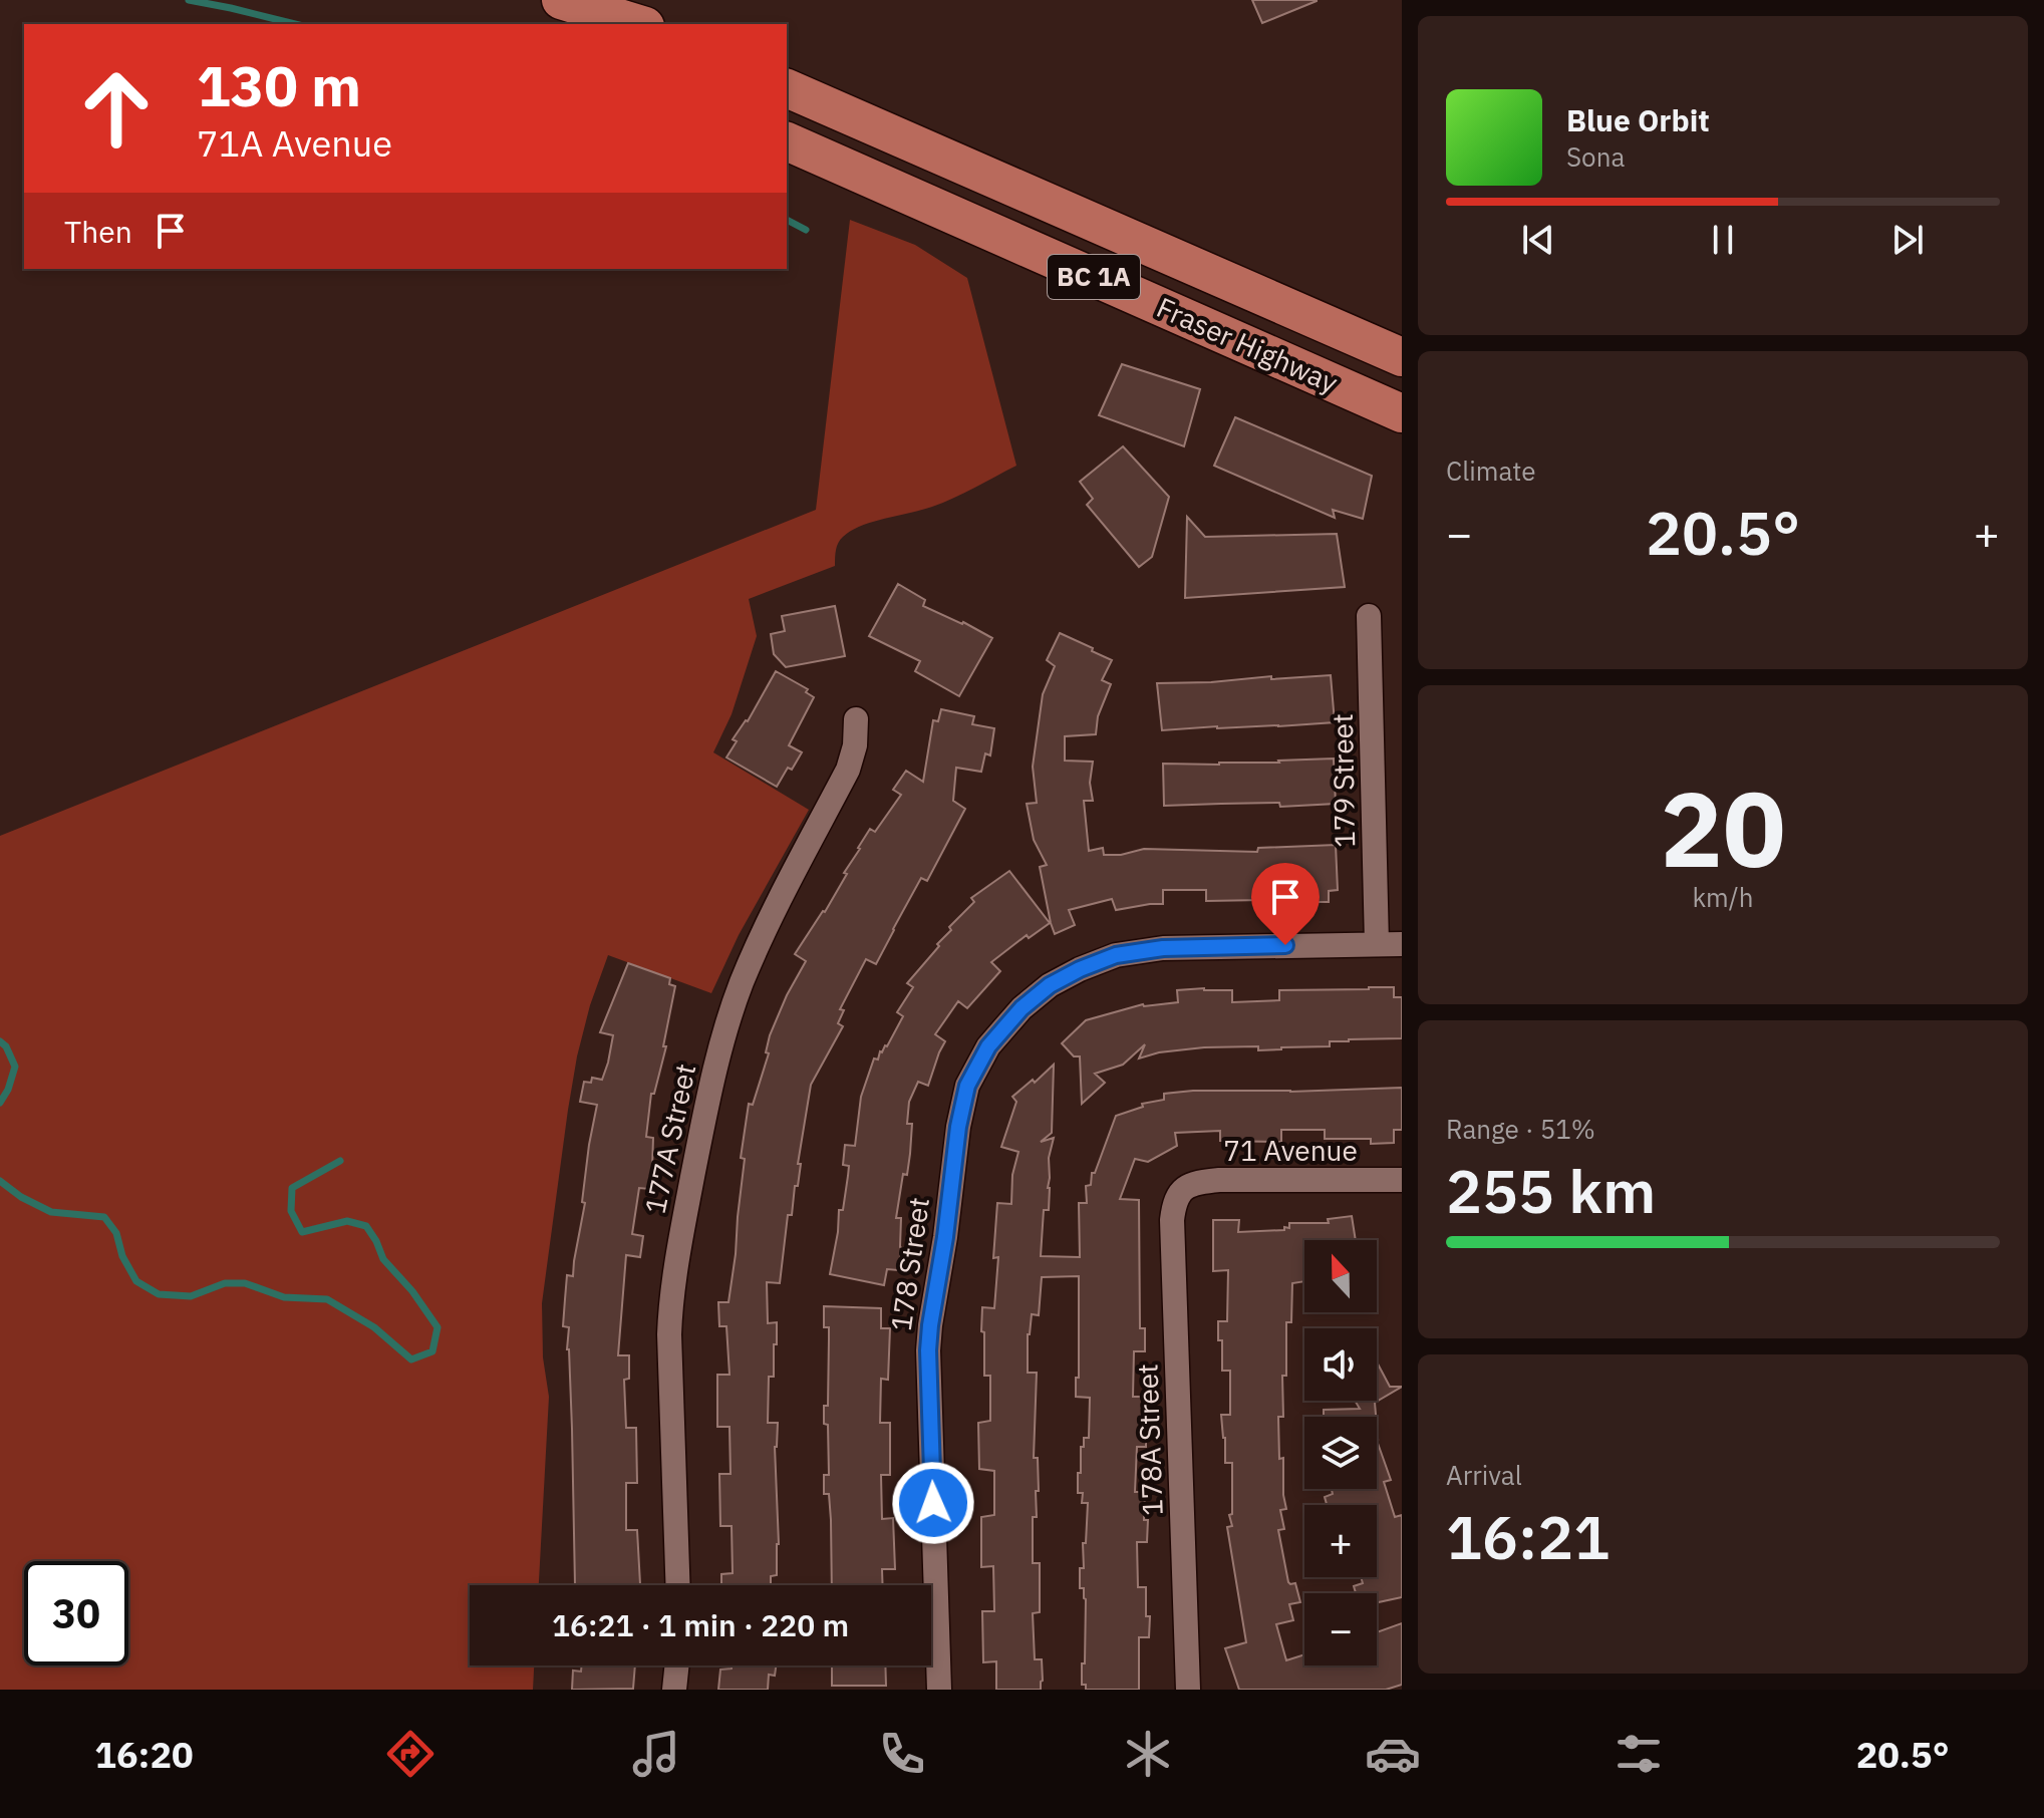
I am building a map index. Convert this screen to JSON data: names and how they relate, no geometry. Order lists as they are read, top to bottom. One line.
{"streets":{"main road":["BC 1A","Fraser Highway"],"street":["179 Street","177A Street","71 Avenue","178 Street","178A Street"]},"crossings":[["179 Street","178 Street"],["71 Avenue","178A Street"]],"north":"top","page":{"turn":["130 m","71A Avenue"],"song":["Blue Orbit","Sona"],"then":"Then","tile":["Climate",["20","km/h"],["Range · 51%","255 km"],["Arrival","16:21"]],"heat":["−","20.5°","+"],"map_buttons":["+","−"],"limit":"30","trip":"16:21 · 1 min · 220 m","tabs":["16:20","20.5°"]}}
